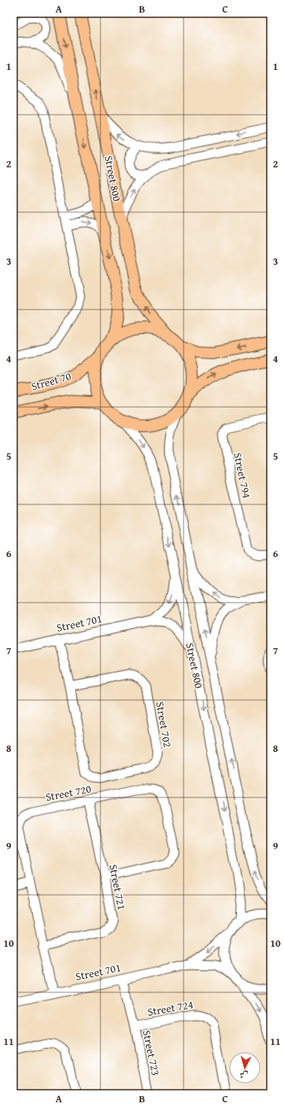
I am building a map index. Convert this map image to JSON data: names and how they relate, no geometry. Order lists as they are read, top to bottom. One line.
{"streets":{"main road":["Street 800","Street 70"],"street":["Street 794","Street 701","Street 702","Street 720","Street 721","Street 724","Street 723"]},"crossings":[["Street 800","Street 70"],["Street 800","Street 701"],["Street 701","Street 702"],["Street 701","Street 720"],["Street 701","Street 723"],["Street 720","Street 721"],["Street 724","Street 723"]],"north":"bottom","grid":{"columns":["A","B","C"],"rows":["1","2","3","4","5","6","7","8","9","10","11"]}}
